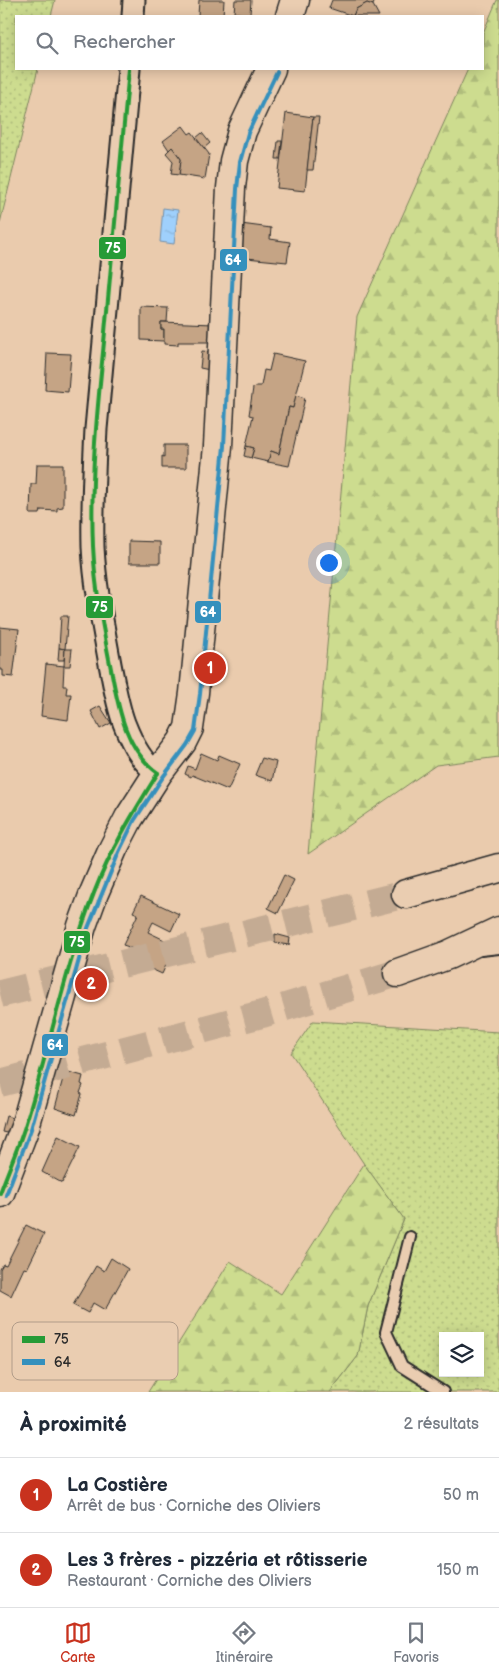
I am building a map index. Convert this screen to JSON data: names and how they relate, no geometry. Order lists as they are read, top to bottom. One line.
{"lines":["transit line 75","transit line 64"],"legend":["75","64"],"page":{"search":"Rechercher","pins":["1","2"],"heading":["À proximité","2 résultats"],"list":[{"mark":"1","name":"La Costière","note":"Arrêt de bus · Corniche des Oliviers","value":"50 m"},{"mark":"2","name":"Les 3 frères - pizzéria et rôtisserie","note":"Restaurant · Corniche des Oliviers","value":"150 m"}],"nav":["Carte","Itinéraire","Favoris"]}}
